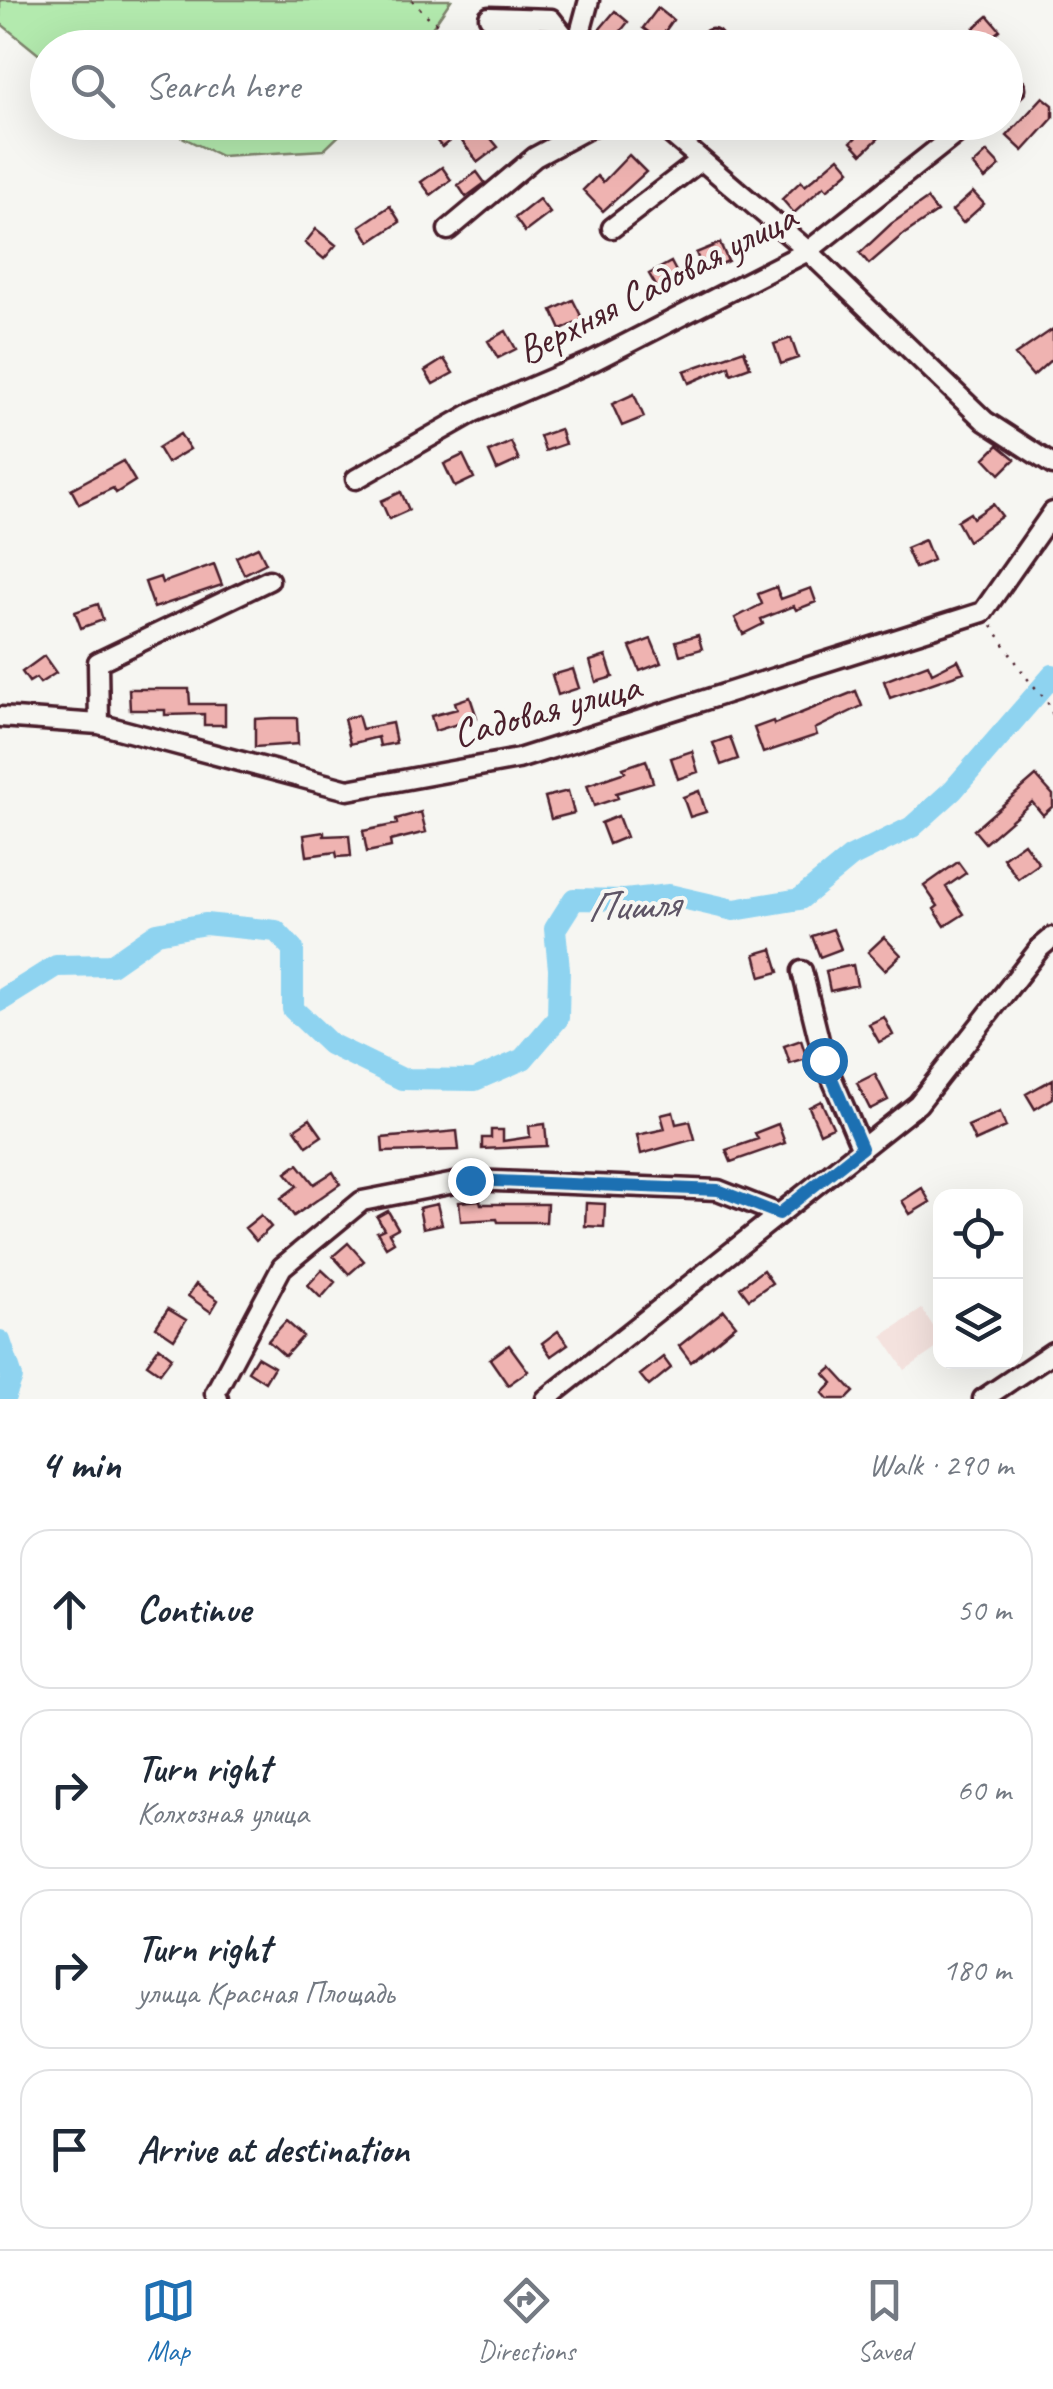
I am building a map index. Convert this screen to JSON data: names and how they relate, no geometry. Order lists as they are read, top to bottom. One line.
{"streets":{"street":["Верхняя Садовая улица","Садовая улица"]},"water":["Пишля"],"page":{"search":"Search here","heading":["4 min","Walk · 290 m"],"list":[["Continue","50 m"],["Turn right","Колхозная улица","60 m"],["Turn right","улица Красная Площадь","180 m"],"Arrive at destination"],"nav":["Map","Directions","Saved"]}}
